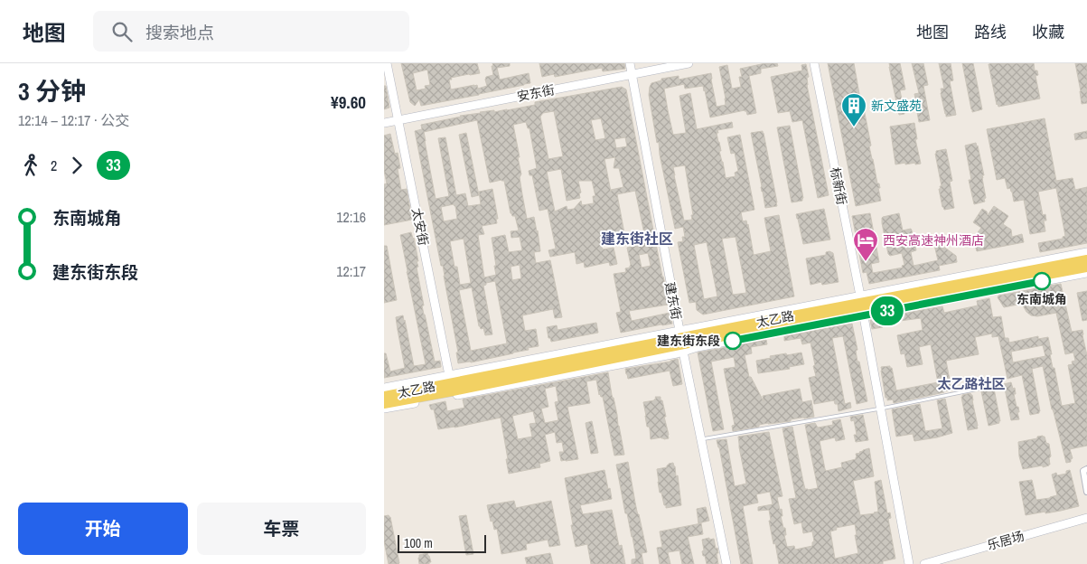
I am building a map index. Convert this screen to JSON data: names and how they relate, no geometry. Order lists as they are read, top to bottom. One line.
{"streets":{"main road":["安东街","标新街","太安街","建东街","太乙路","乐居场"]},"crossings":[["安东街","太安街"],["安东街","建东街"],["标新街","太乙路"],["太安街","太乙路"],["建东街","太乙路"]],"districts":["建东街社区","太乙路社区"],"places":{"building":["新文盛苑"],"hotel":["西安高速神州酒店"],"other":["东南城角","建东街东段"]},"lines":["bus line 33"],"scale_bar":"100 m","page":{"header":"地图","search":"搜索地点","nav":["地图","路线","收藏"],"heading":["3 分钟","12:14 – 12:17 · 公交","¥9.60"],"on_map":"33","legs":["2","33"],"list":[{"name":"东南城角","value":"12:16"},{"name":"建东街东段","value":"12:17"}],"buttons":["开始","车票"],"scale":"100 m"}}
